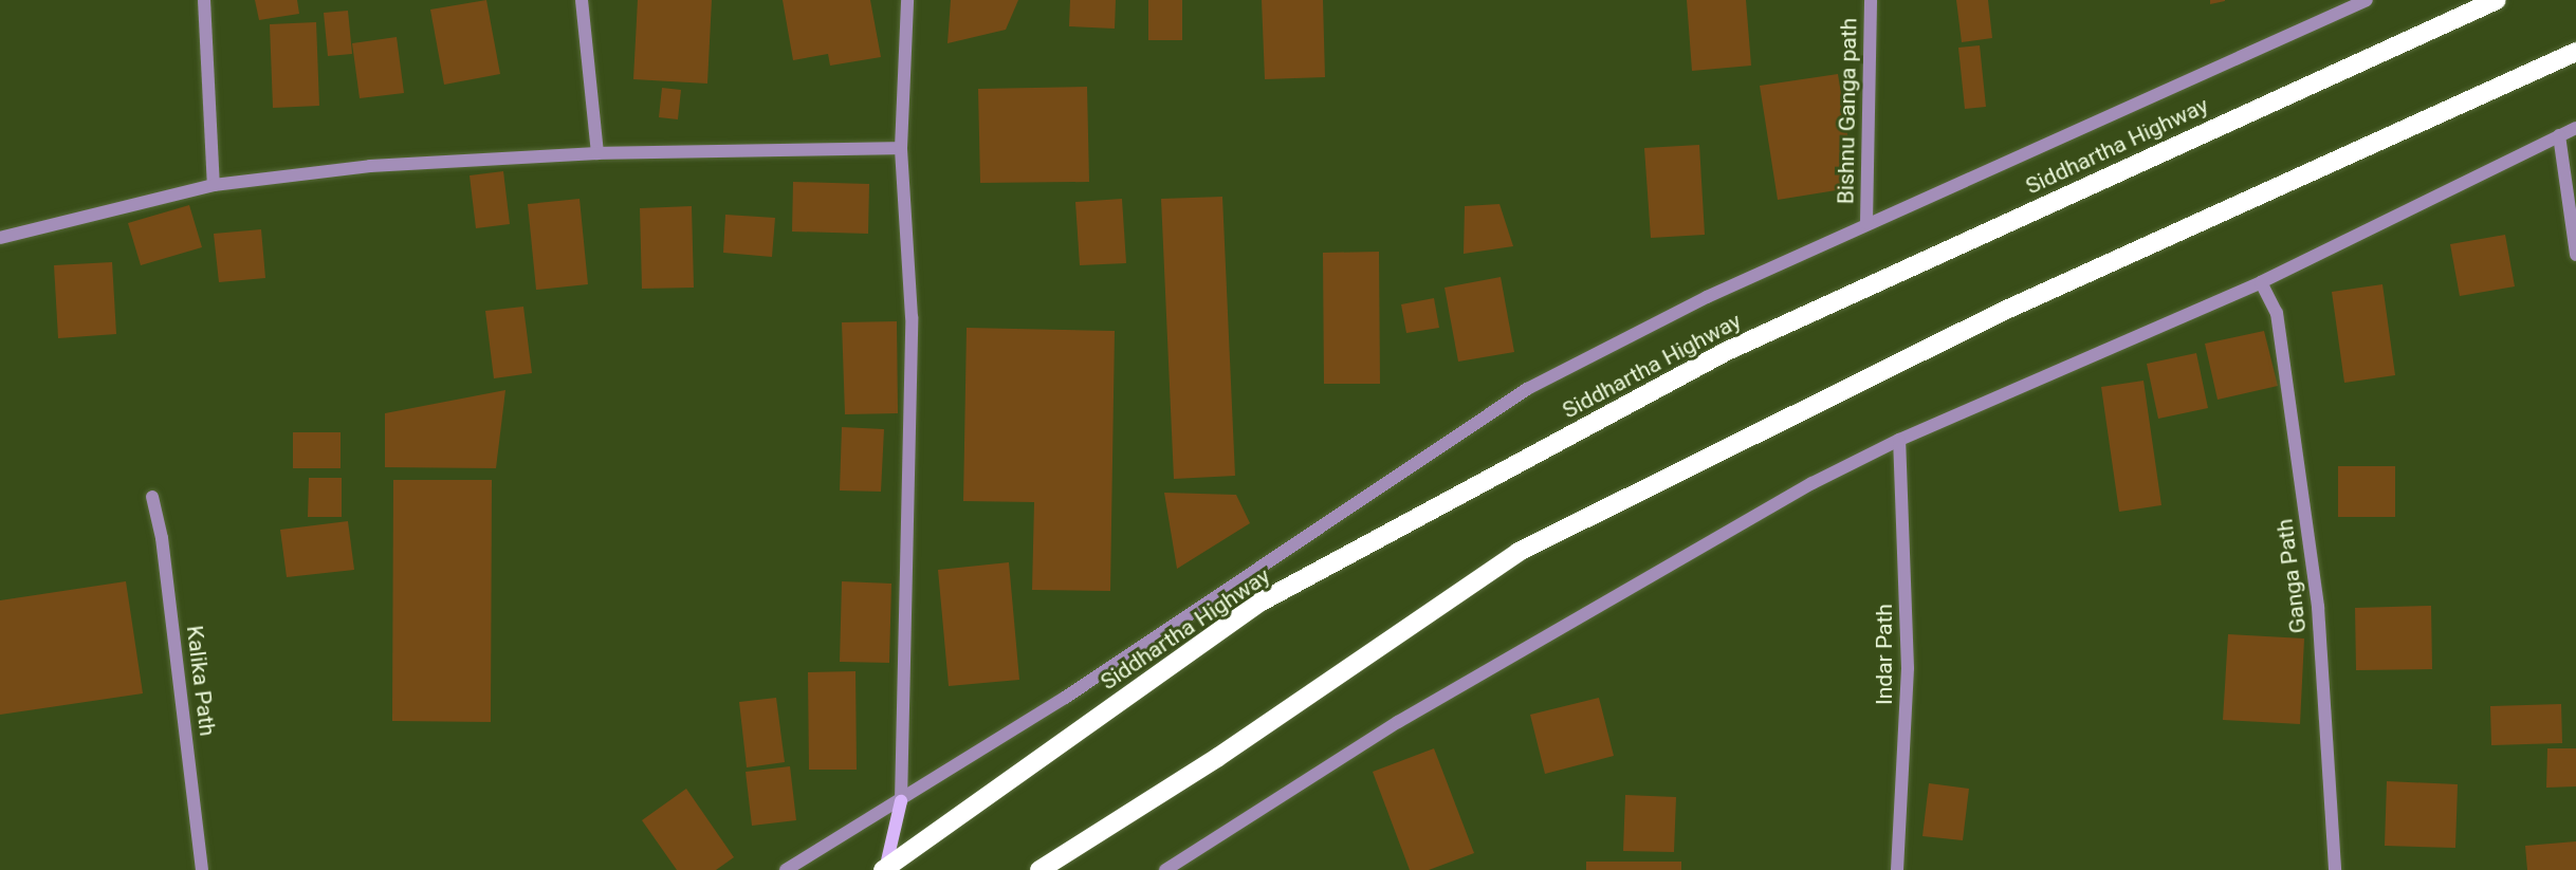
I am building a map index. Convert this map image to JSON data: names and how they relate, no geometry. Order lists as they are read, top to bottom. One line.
{"streets":{"highway":["Siddhartha Highway"],"street":["Bishnu Ganga path","Ganga Path","Indar Path","Kalika Path"]}}
